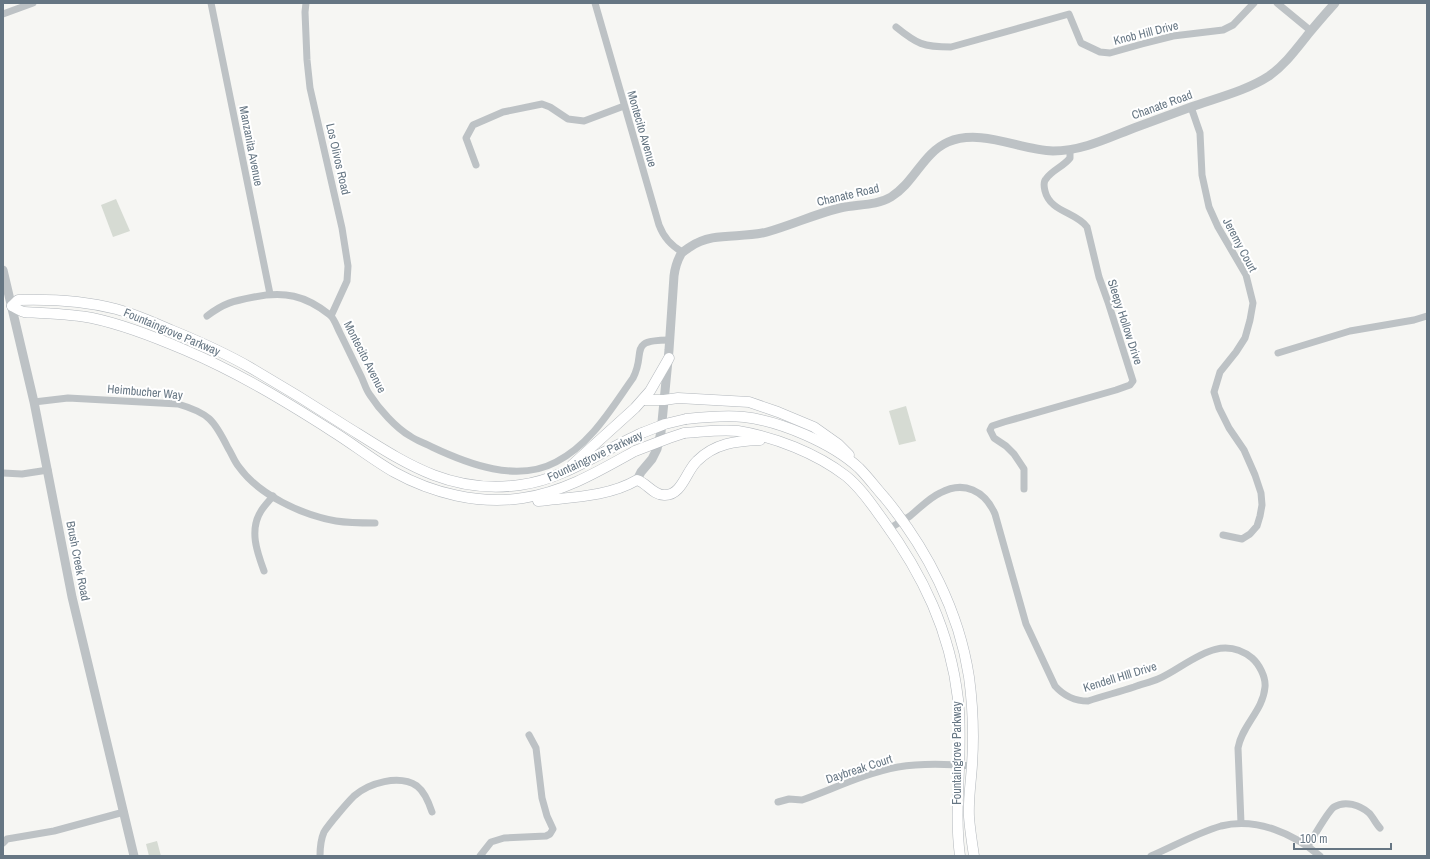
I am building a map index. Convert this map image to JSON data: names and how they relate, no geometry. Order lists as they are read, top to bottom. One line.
{"streets":{"main road":["Fountaingrove Parkway"],"street":["Knob Hill Drive","Chanate Road","Montecito Avenue","Manzanita Avenue","Los Olivos Road","Jeremy Court","Sleepy Hollow Drive","Heimbucher Way","Brush Creek Road","Kendell HIll Drive","Daybreak Court"]},"crossings":[["Chanate Road","Montecito Avenue"],["Chanate Road","Jeremy Court"],["Chanate Road","Sleepy Hollow Drive"],["Montecito Avenue","Manzanita Avenue"],["Montecito Avenue","Los Olivos Road"],["Fountaingrove Parkway","Brush Creek Road"],["Fountaingrove Parkway","Kendell HIll Drive"],["Fountaingrove Parkway","Daybreak Court"],["Heimbucher Way","Brush Creek Road"]],"scale_bar":"100 m"}
